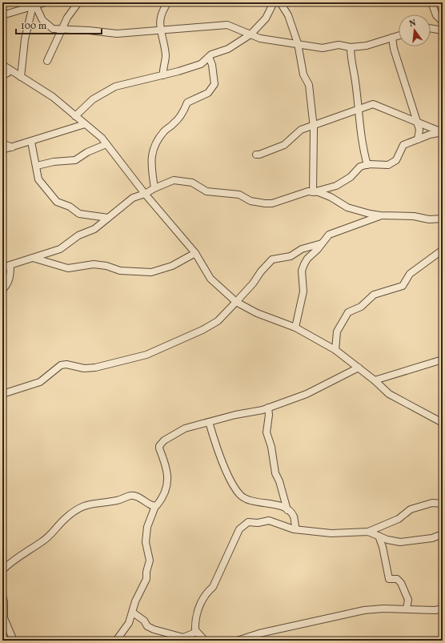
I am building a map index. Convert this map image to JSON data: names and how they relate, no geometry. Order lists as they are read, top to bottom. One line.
{"scale_bar":"100 m","north":"top"}
